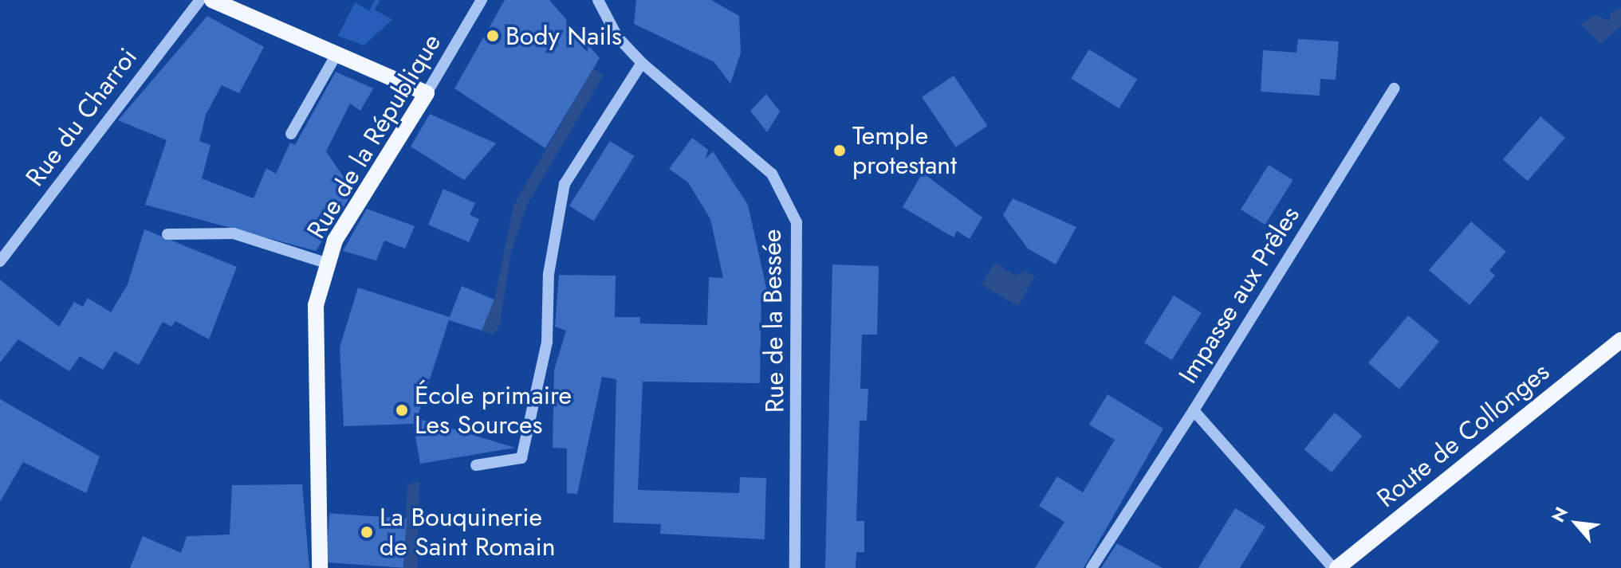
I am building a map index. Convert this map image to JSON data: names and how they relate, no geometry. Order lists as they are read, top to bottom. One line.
{"streets":{"main road":["Rue de la République","Route de Collonges"],"street":["Rue du Charroi","Impasse aux Prêles","Rue de la Bessée"]},"crossings":[["Impasse aux Prêles","Route de Collonges"]],"places":["Body Nails","Temple protestant","École primaire Les Sources","La Bouquinerie de Saint Romain"],"north":"top left"}
